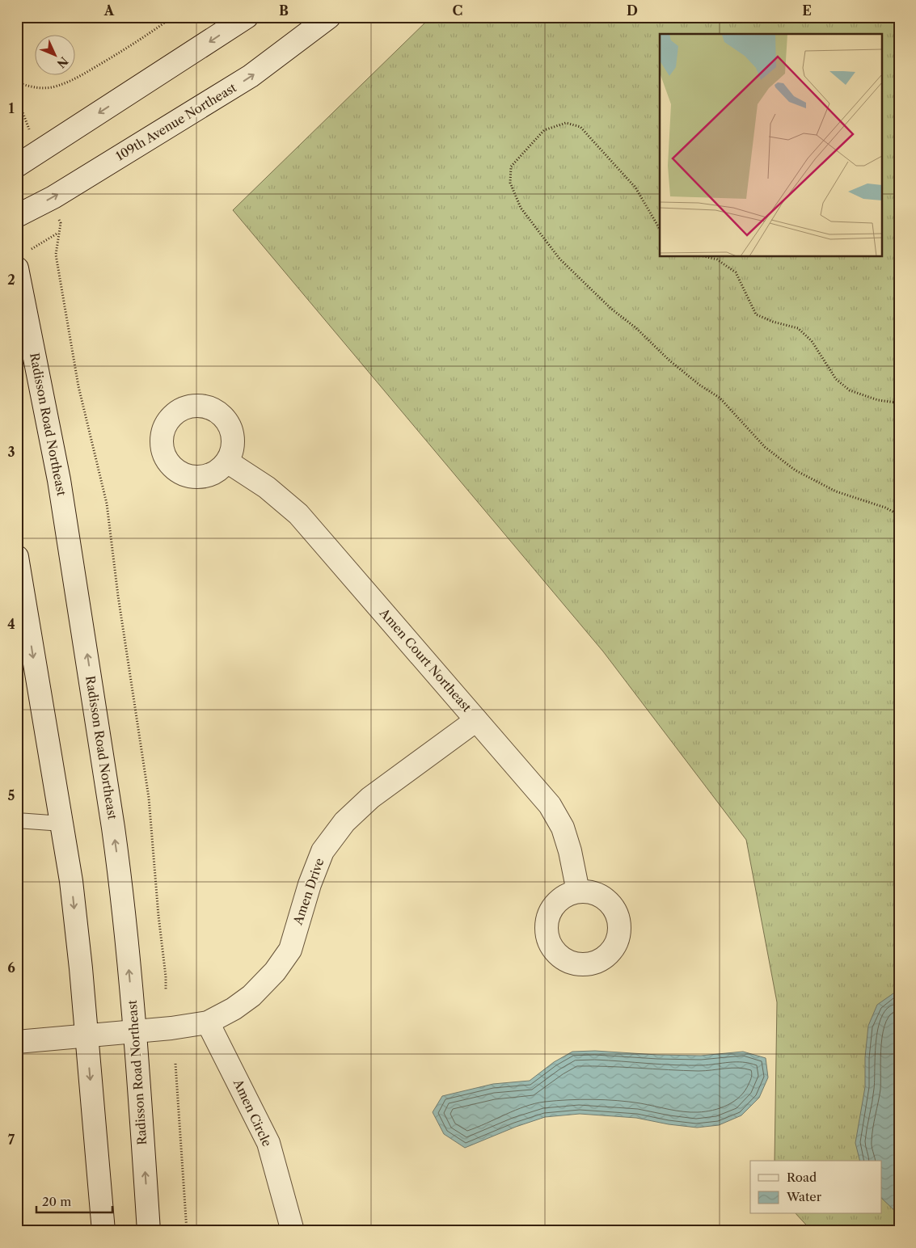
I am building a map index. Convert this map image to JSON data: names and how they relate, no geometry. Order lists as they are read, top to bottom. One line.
{"streets":{"main road":["109th Avenue Northeast","Radisson Road Northeast","Amen Court Northeast","Amen Drive","Amen Circle"]},"crossings":[["Radisson Road Northeast","Amen Drive"],["Amen Court Northeast","Amen Drive"],["Amen Drive","Amen Circle"]],"legend":["Road","Water"],"scale_bar":"20 m","north":"bottom right","grid":{"columns":["A","B","C","D","E"],"rows":["1","2","3","4","5","6","7"]}}
